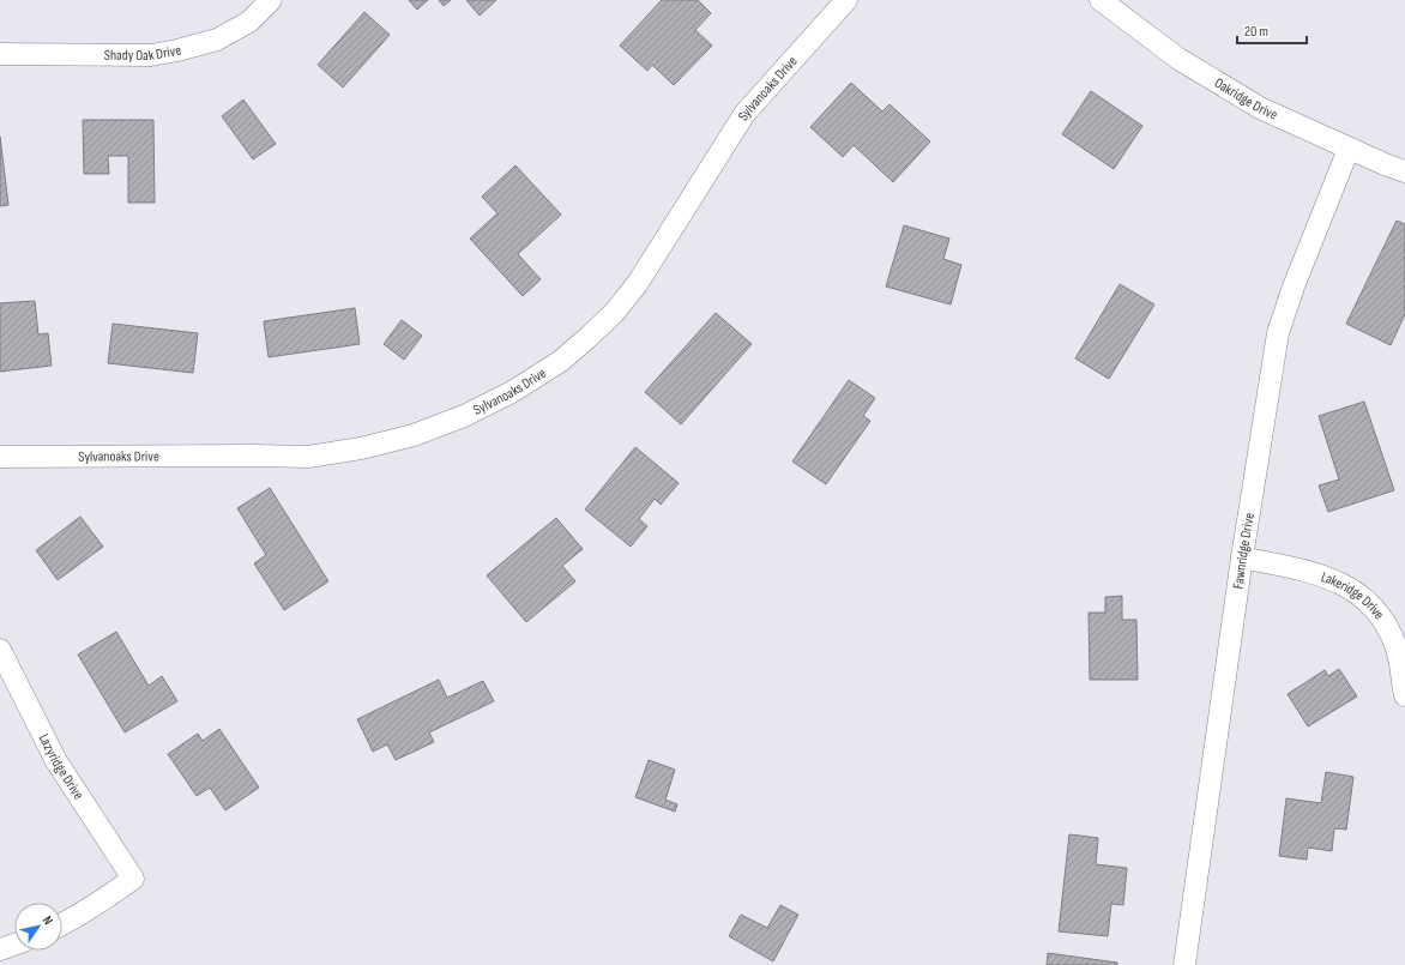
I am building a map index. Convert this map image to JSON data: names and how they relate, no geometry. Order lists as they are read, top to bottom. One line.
{"streets":{"street":["Shady Oak Drive","Sylvanoaks Drive","Oakridge Drive","Fawnridge Drive","Lakeridge Drive","Lazyridge Drive"]},"crossings":[["Oakridge Drive","Fawnridge Drive"],["Fawnridge Drive","Lakeridge Drive"]],"scale_bar":"20 m","north":"top right"}
